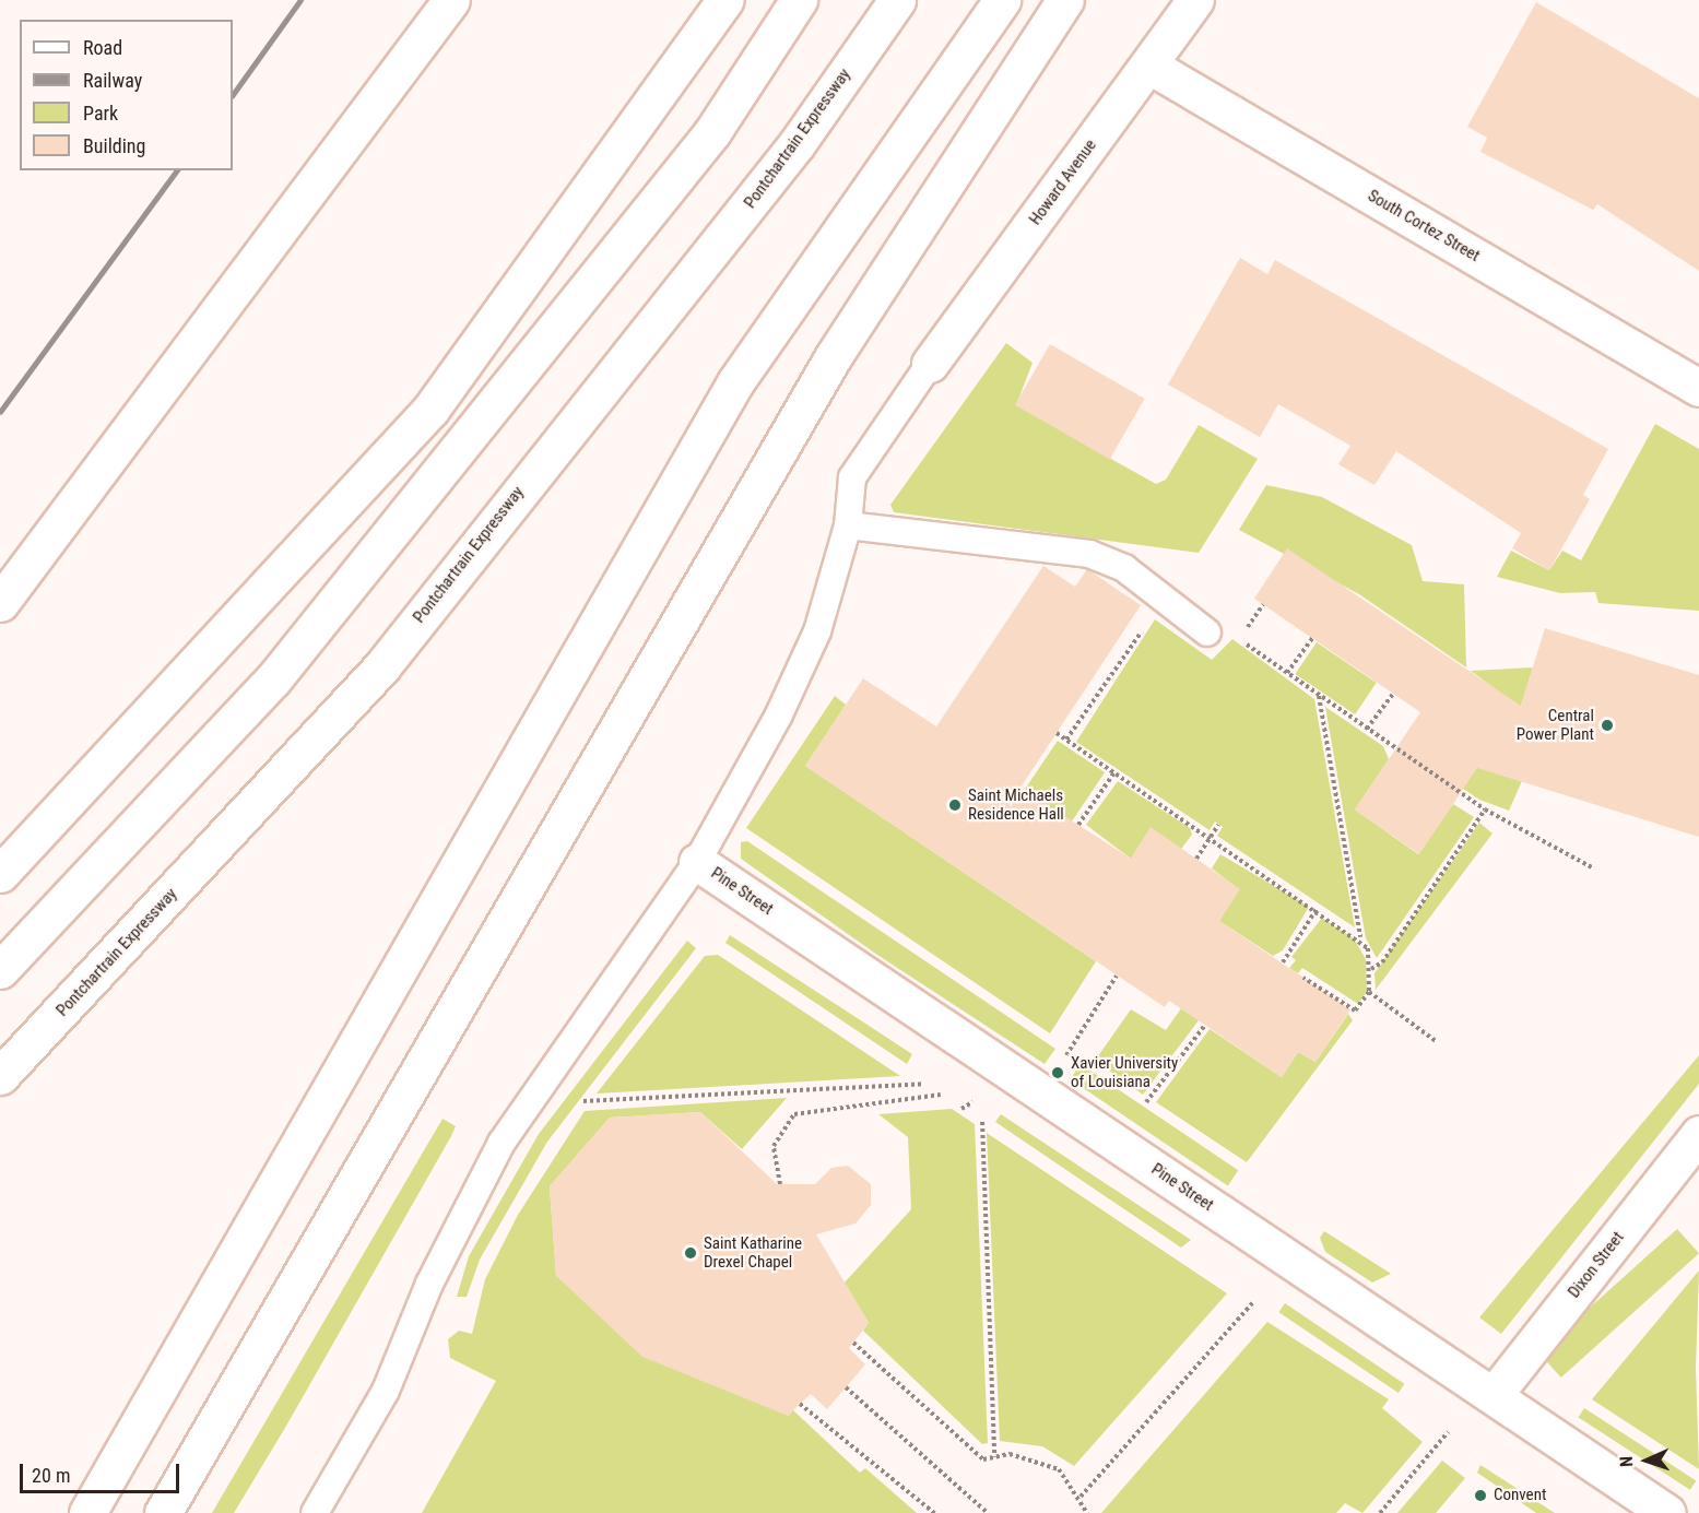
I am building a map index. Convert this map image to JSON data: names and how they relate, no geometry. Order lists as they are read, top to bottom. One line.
{"streets":{"main road":["Pontchartrain Expressway","Howard Avenue","South Cortez Street","Pine Street","Dixon Street"]},"crossings":[["Howard Avenue","South Cortez Street"],["Pine Street","Dixon Street"]],"places":["Central Power Plant","Saint Michaels Residence Hall","Xavier University of Louisiana","Saint Katharine Drexel Chapel","Convent"],"legend":["Road","Railway","Park","Building"],"scale_bar":"20 m","north":"left"}
